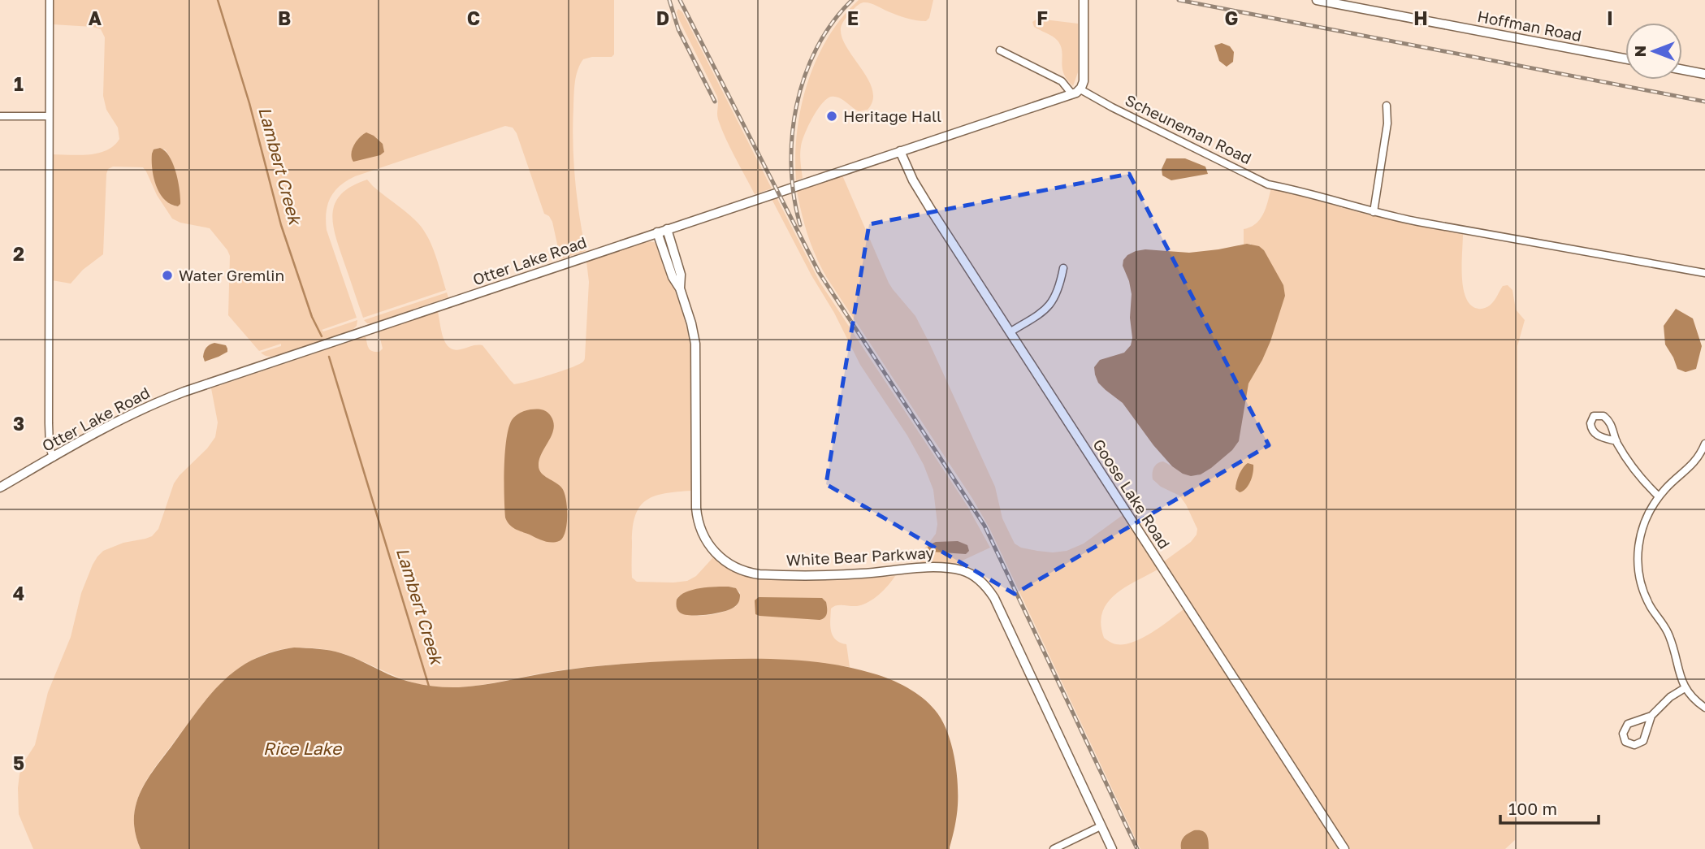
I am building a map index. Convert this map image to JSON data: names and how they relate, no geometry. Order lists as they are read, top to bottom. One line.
{"streets":{"street":["Hoffman Road","Scheuneman Road","Otter Lake Road","Goose Lake Road","White Bear Parkway"]},"crossings":[["Scheuneman Road","Otter Lake Road"],["Otter Lake Road","Goose Lake Road"],["Otter Lake Road","White Bear Parkway"]],"water":["Lambert Creek","Rice Lake"],"places":["Heritage Hall","Water Gremlin"],"scale_bar":"100 m","north":"left","grid":{"columns":["A","B","C","D","E","F","G","H","I"],"rows":["1","2","3","4","5"]}}
